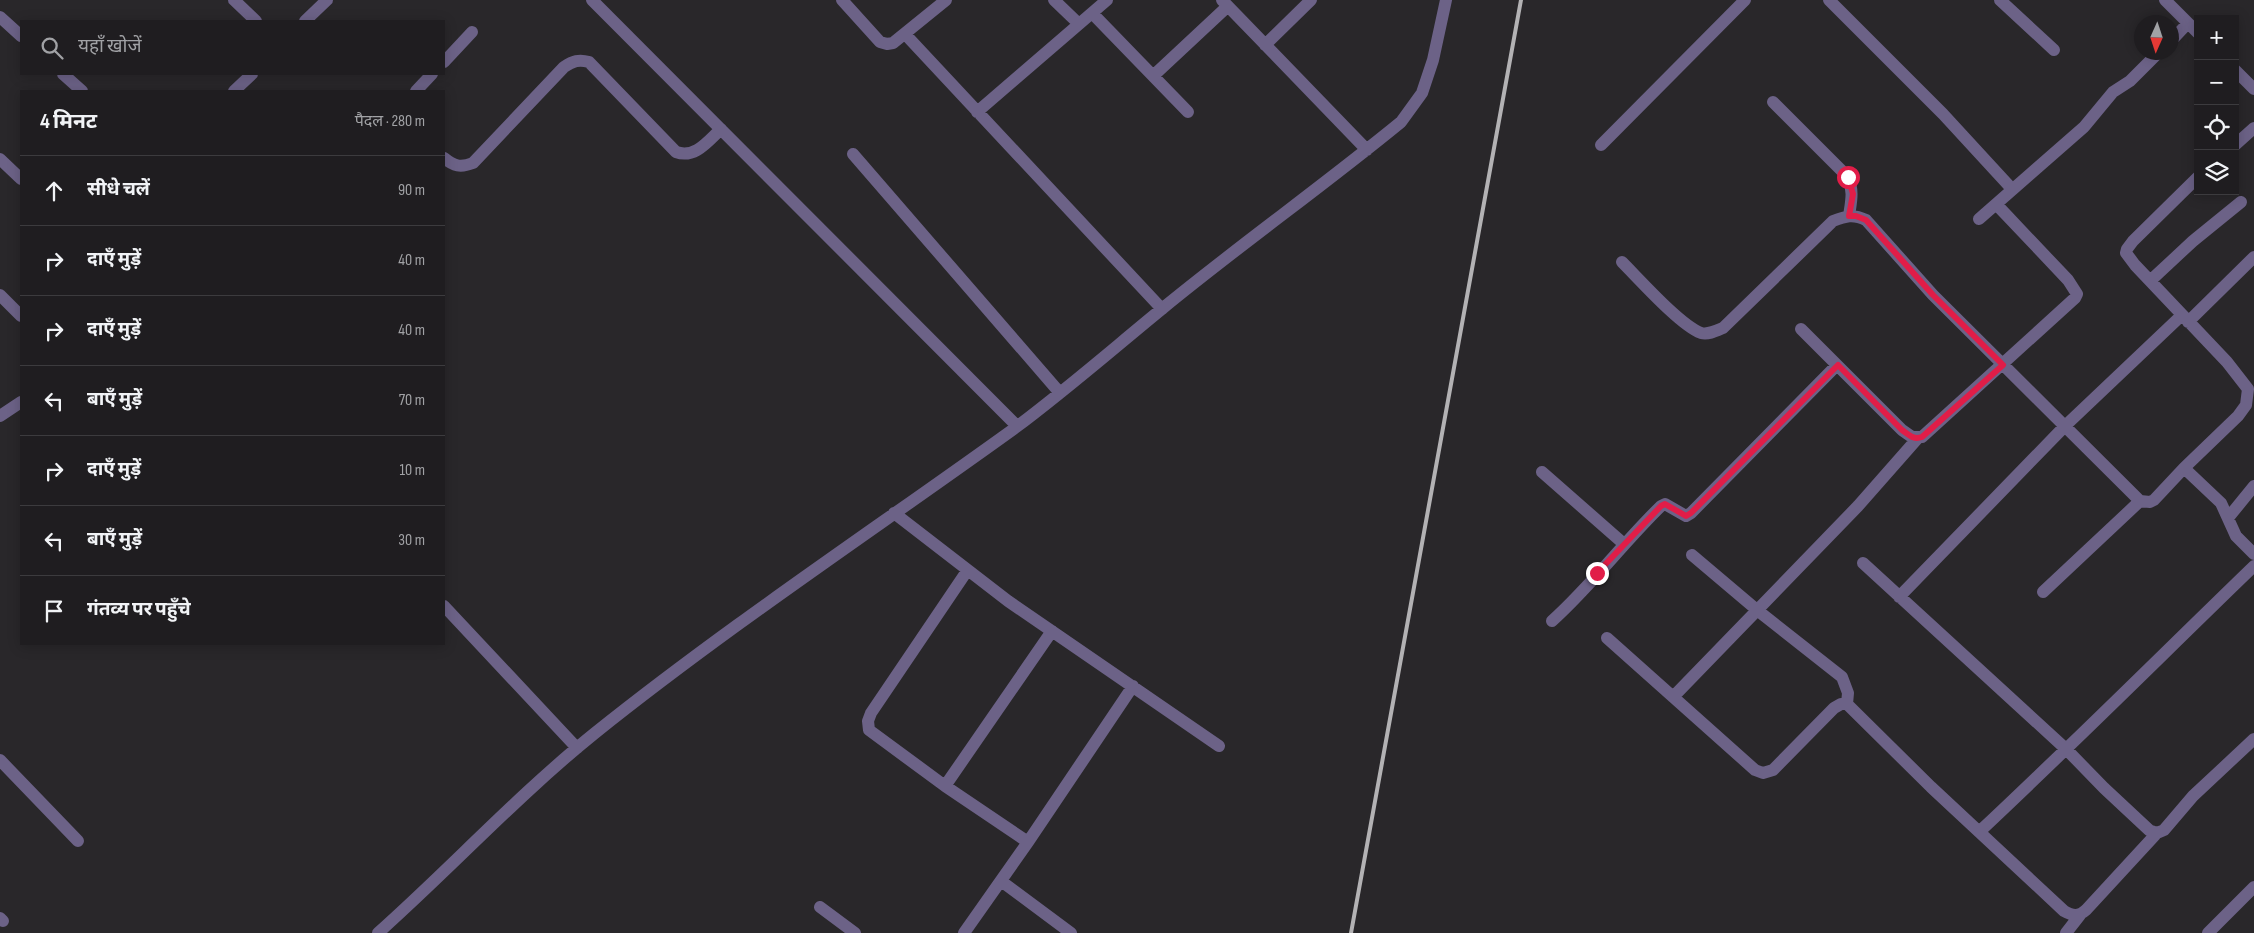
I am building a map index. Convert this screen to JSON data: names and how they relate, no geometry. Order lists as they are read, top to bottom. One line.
{"north":"bottom","page":{"map_buttons":["+","−"],"search":"यहाँ खोजें","heading":["4 मिनट","पैदल · 280 m"],"list":[["सीधे चलें","90 m"],["दाएँ मुड़ें","40 m"],["दाएँ मुड़ें","40 m"],["बाएँ मुड़ें","70 m"],["दाएँ मुड़ें","10 m"],["बाएँ मुड़ें","30 m"],"गंतव्य पर पहुँचे"]}}
